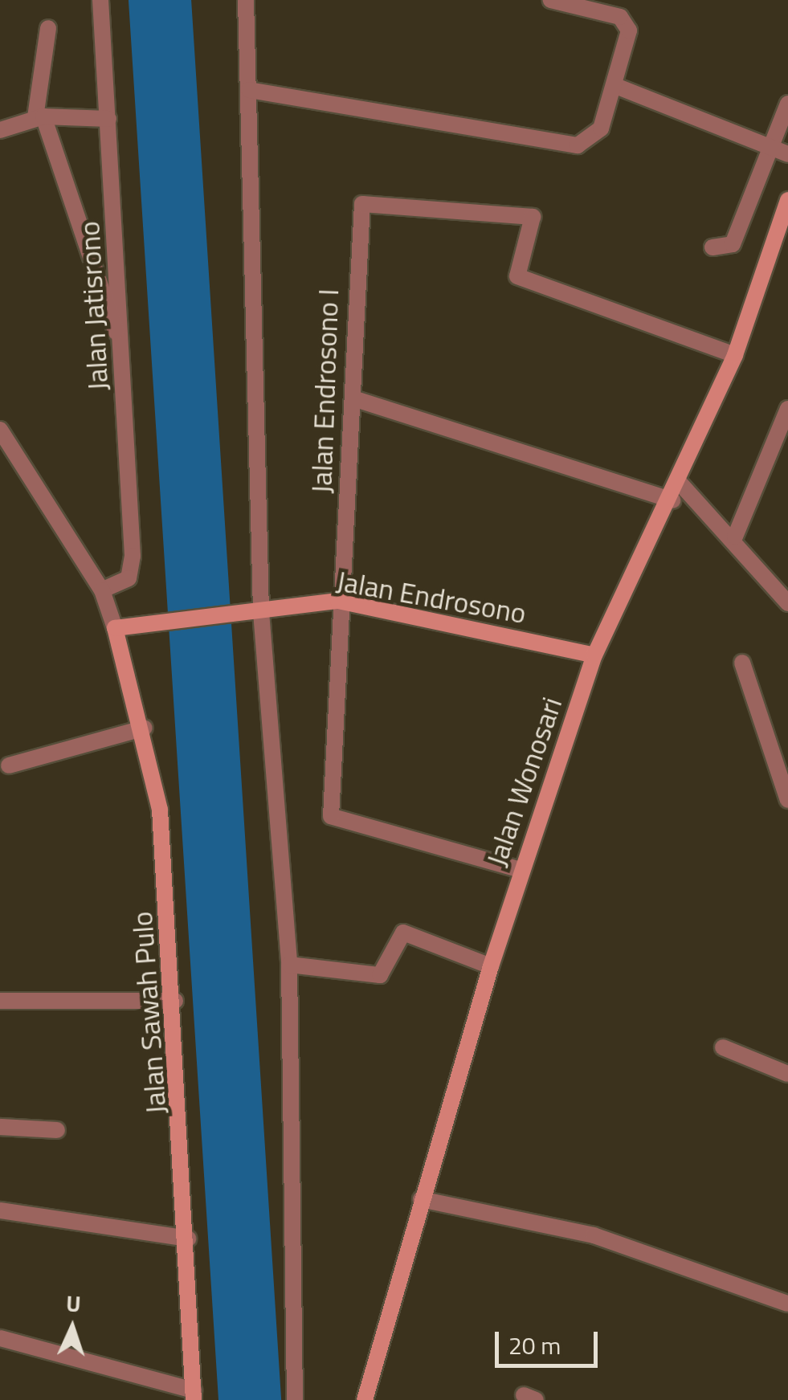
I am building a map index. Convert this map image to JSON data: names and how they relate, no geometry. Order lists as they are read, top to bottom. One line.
{"streets":{"main road":["Jalan Endrosono","Jalan Wonosari","Jalan Sawah Pulo"],"street":["Jalan Jatisrono","Jalan Endrosono I"]},"crossings":[["Jalan Endrosono I","Jalan Endrosono"],["Jalan Endrosono I","Jalan Wonosari"],["Jalan Endrosono","Jalan Wonosari"],["Jalan Endrosono","Jalan Sawah Pulo"]],"scale_bar":"20 m","north":"top"}
